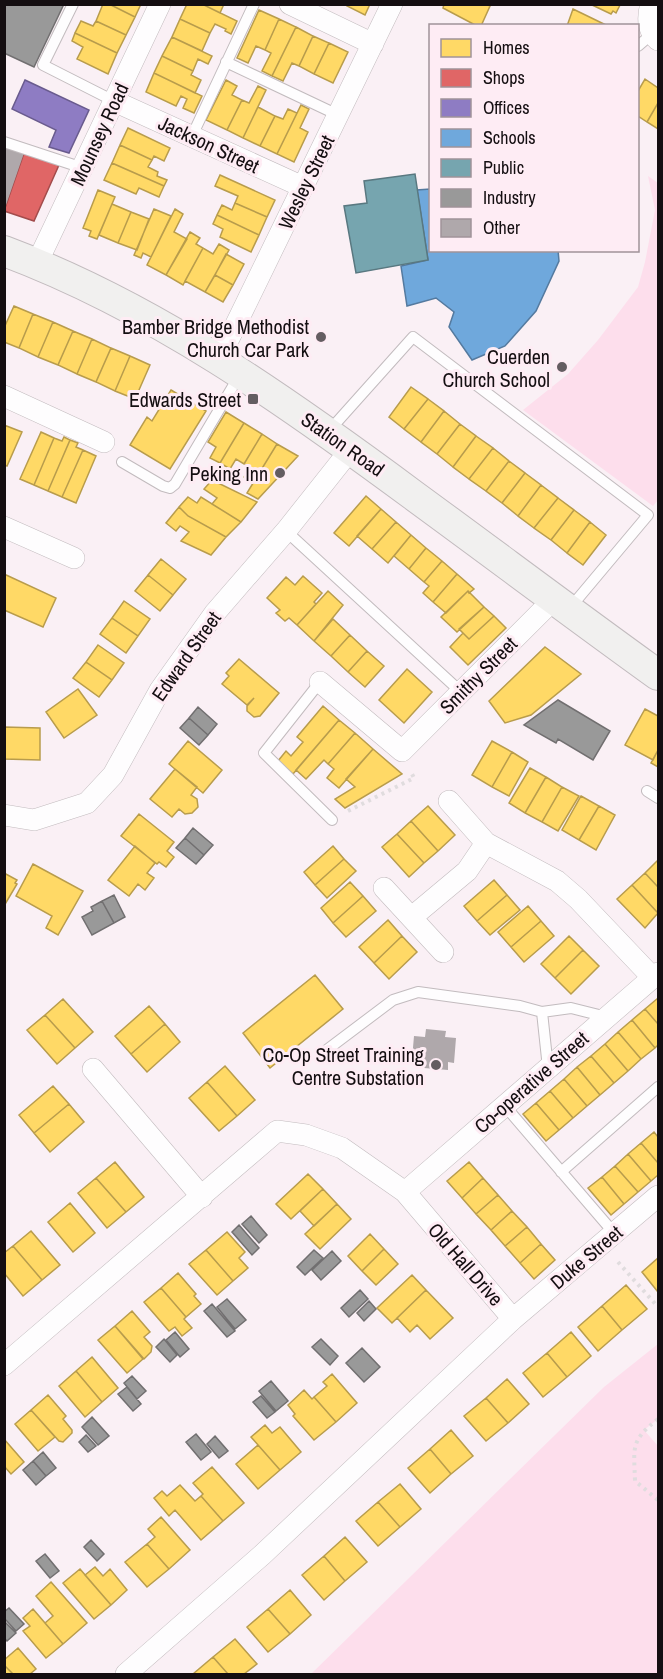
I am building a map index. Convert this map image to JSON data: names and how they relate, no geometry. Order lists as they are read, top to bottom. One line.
{"streets":{"main road":["Station Road"],"street":["Mounsey Road","Jackson Street","Wesley Street","Edward Street","Smithy Street","Co-operative Street","Duke Street","Old Hall Drive"]},"crossings":[["Mounsey Road","Jackson Street"],["Mounsey Road","Station Road"],["Jackson Street","Wesley Street"],["Wesley Street","Station Road"],["Station Road","Edward Street"],["Station Road","Smithy Street"],["Co-operative Street","Old Hall Drive"],["Duke Street","Old Hall Drive"]],"places":{"other":["Bamber Bridge Methodist Church Car Park","Cuerden Church School","Peking Inn","Co-Op Street Training Centre Substation"],"transit":["Edwards Street"]},"legend":["Homes","Shops","Offices","Schools","Public","Industry","Other"]}
